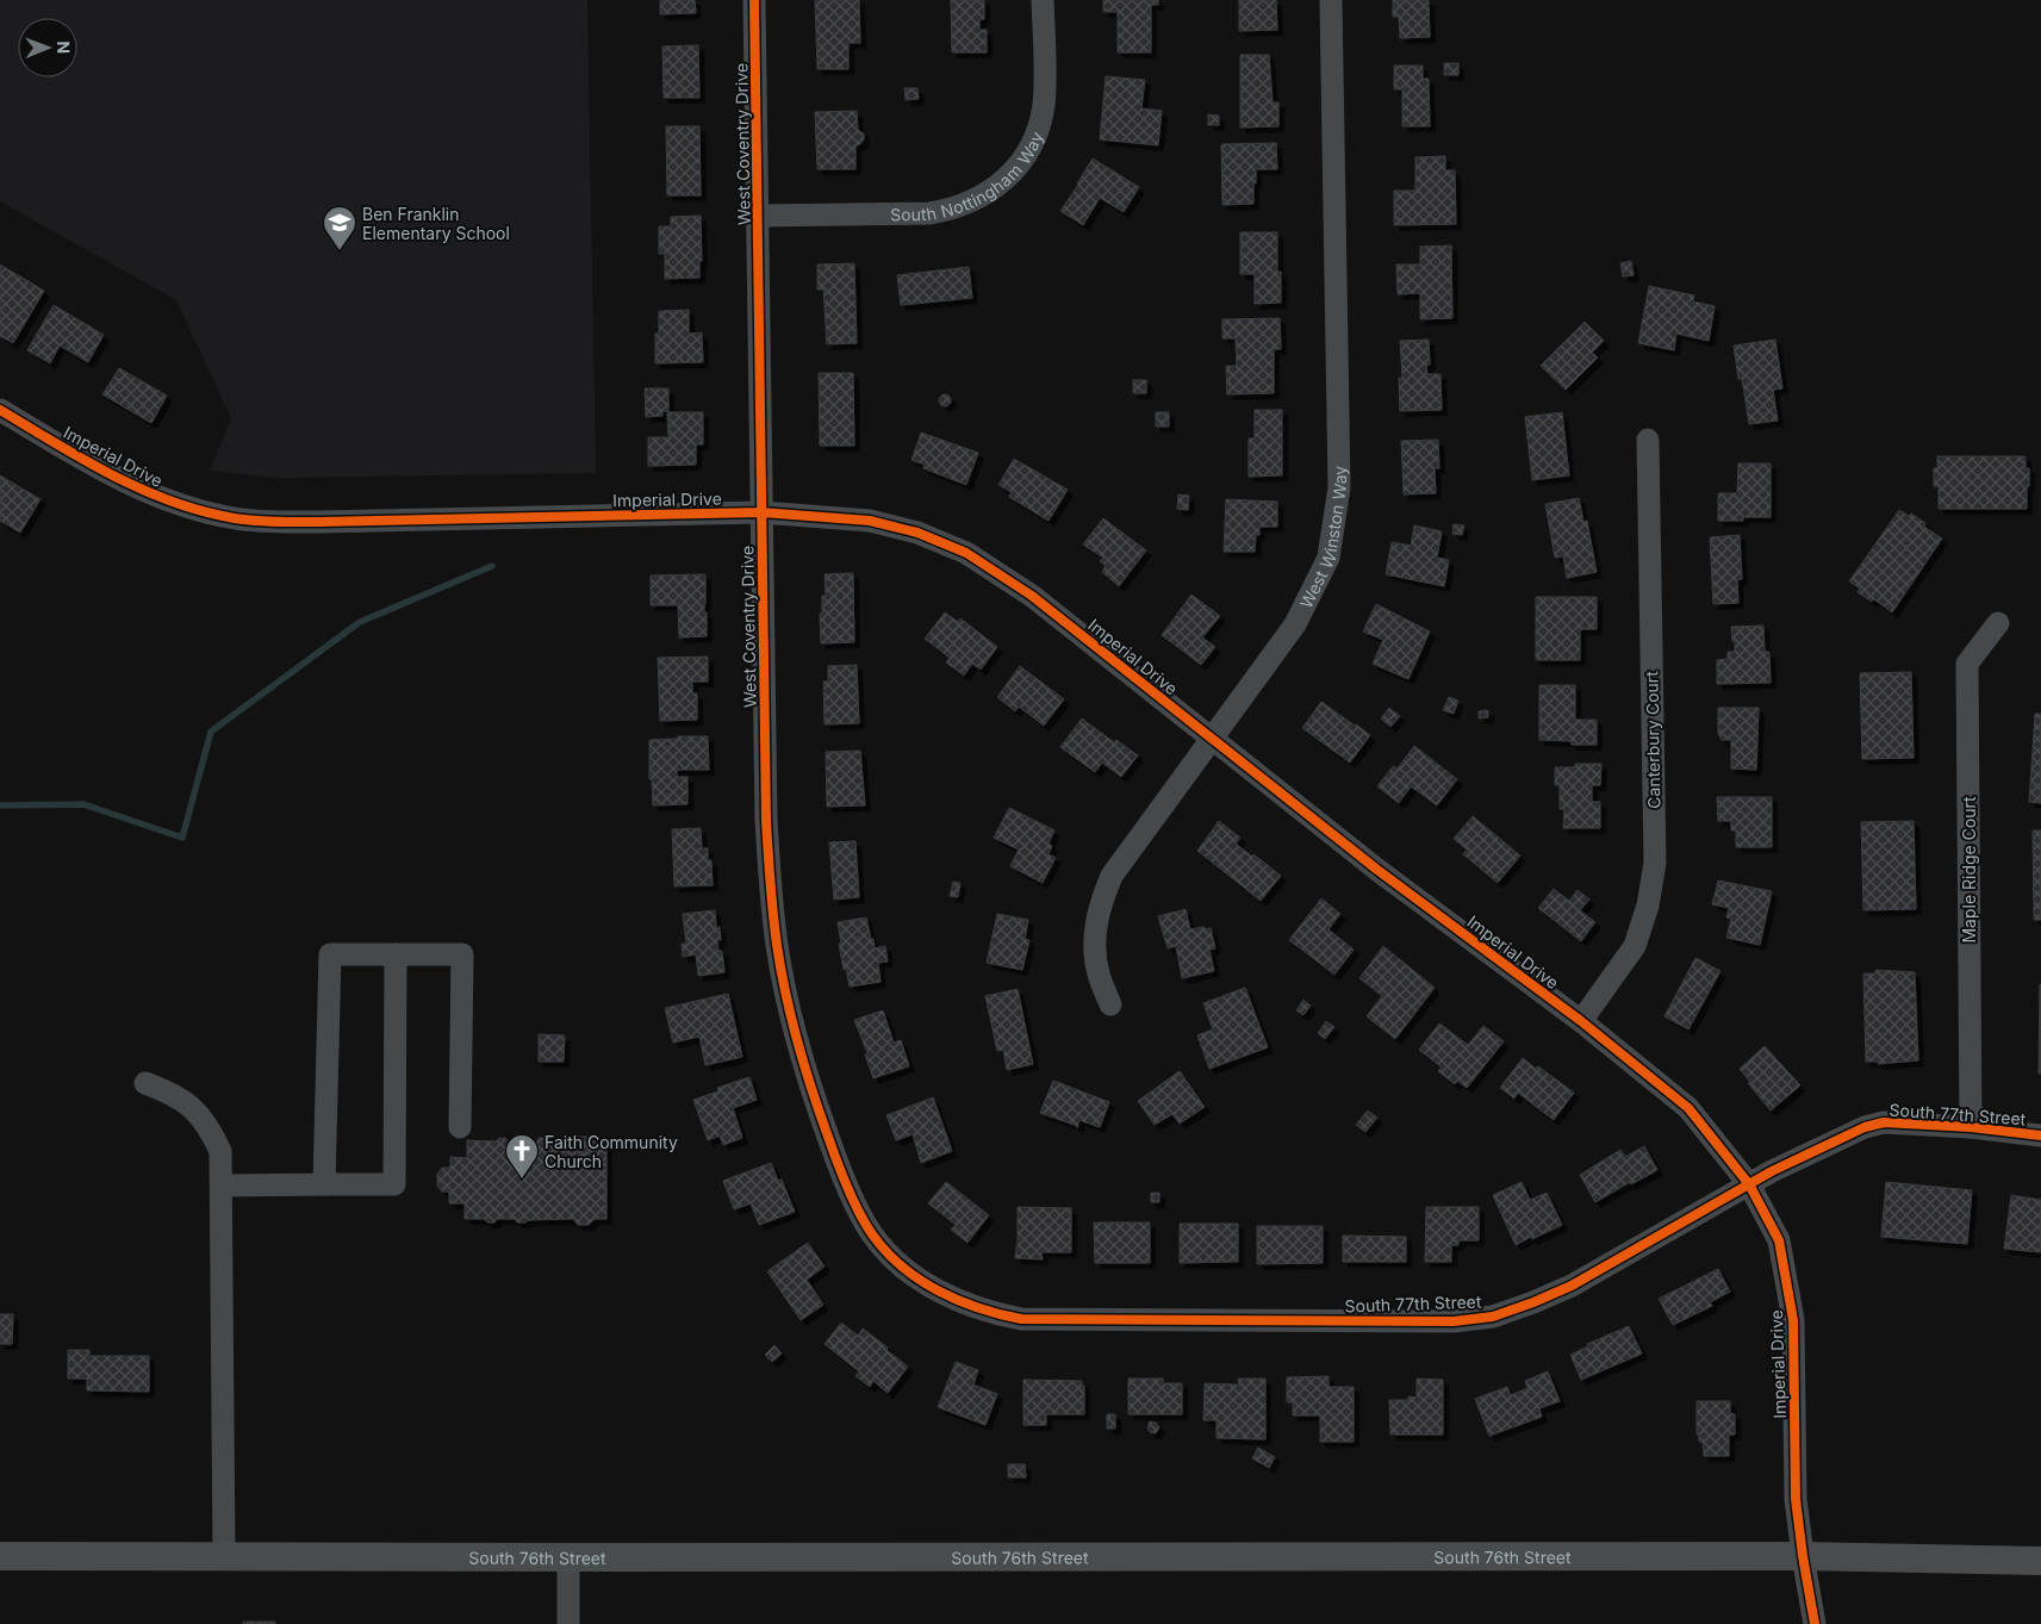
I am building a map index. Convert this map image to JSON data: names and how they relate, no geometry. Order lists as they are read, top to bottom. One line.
{"streets":{"main road":["South 76th Street"],"street":["West Coventry Drive","South Nottingham Way","Imperial Drive","West Winston Way","Canterbury Court","Maple Ridge Court","South 77th Street"]},"crossings":[["West Coventry Drive","South Nottingham Way"],["West Coventry Drive","Imperial Drive"],["West Coventry Drive","South 77th Street"],["Imperial Drive","West Winston Way"],["Imperial Drive","Canterbury Court"],["Imperial Drive","South 77th Street"],["Imperial Drive","South 76th Street"],["Maple Ridge Court","South 77th Street"]],"places":{"school or university":["Ben Franklin Elementary School"],"church":["Faith Community Church"]},"north":"right"}
